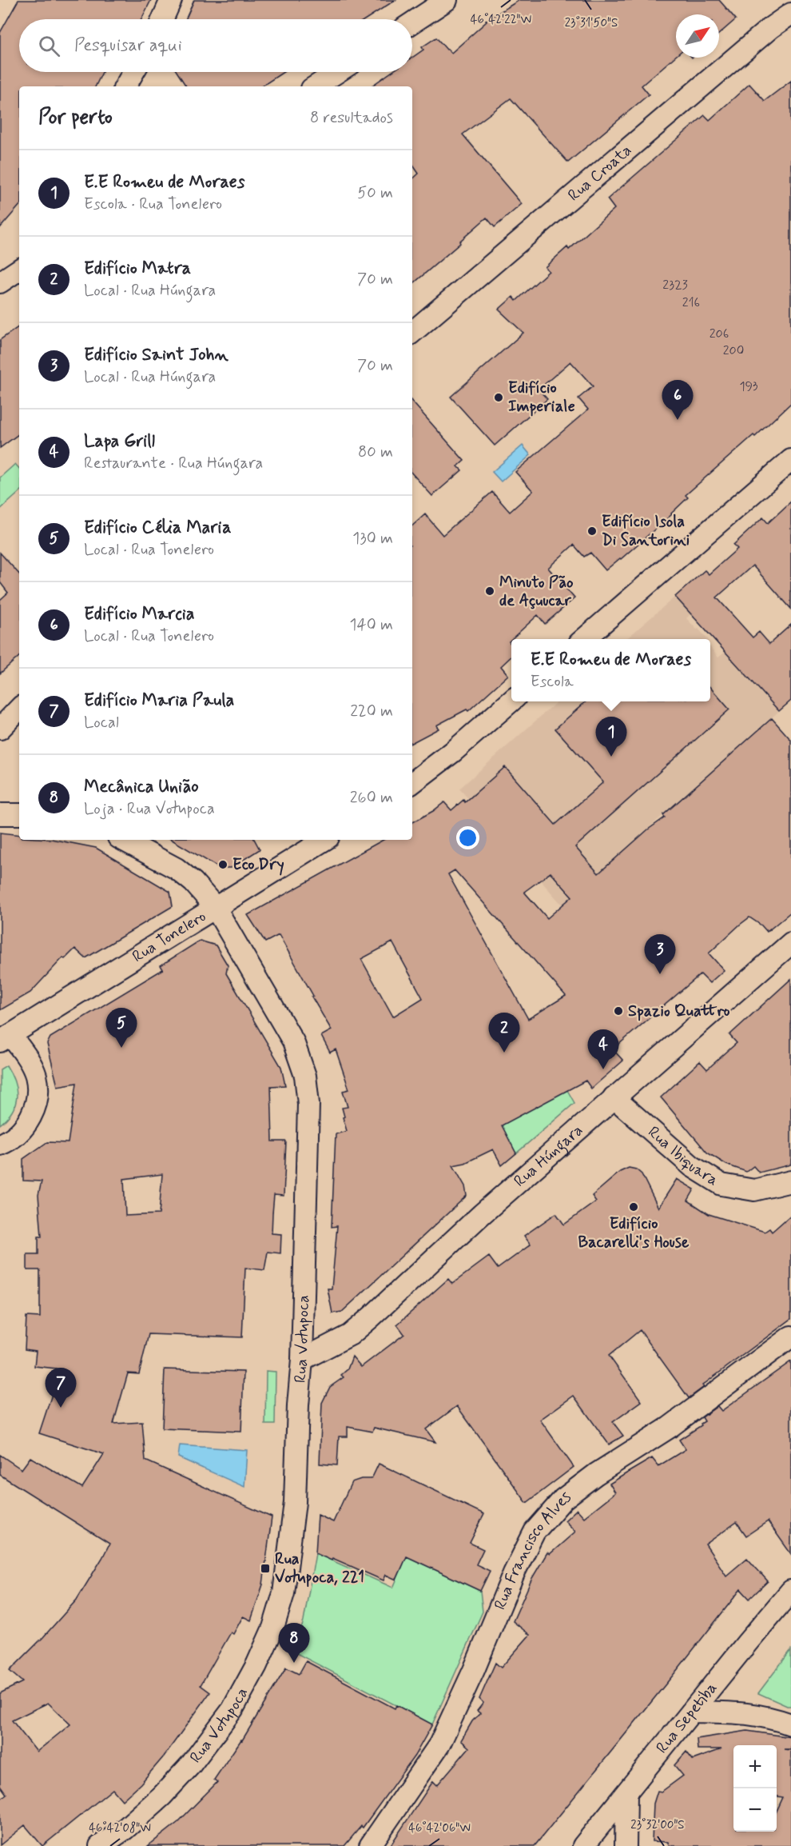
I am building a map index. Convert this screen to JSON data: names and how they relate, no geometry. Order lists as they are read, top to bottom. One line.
{"streets":{"street":["Rua Croata","Rua Tonelero","Rua Ibiquara","Rua Húngara","Rua Votupoca","Rua Francisco Alves","Rua Sepetiba"]},"crossings":[["Rua Tonelero","Rua Votupoca"],["Rua Ibiquara","Rua Húngara"],["Rua Húngara","Rua Votupoca"]],"places":{"other":["Edifício Imperiale","Edifício Isola Di Santorini","Minuto Pão de Açuucar","Eco Dry","Spazio Quattro","Edifício Bacarelli's House"],"transit":["Rua Votupoca, 221"]},"house_numbers":["2323","216","206","200","193"],"north":"top right","page":{"search":"Pesquisar aqui","heading":["Por perto","8 resultados"],"list":[{"mark":"1","name":"E.E Romeu de Moraes","note":"Escola · Rua Tonelero","value":"50 m"},{"mark":"2","name":"Edifício Matra","note":"Local · Rua Húngara","value":"70 m"},{"mark":"3","name":"Edifício Saint John","note":"Local · Rua Húngara","value":"70 m"},{"mark":"4","name":"Lapa Grill","note":"Restaurante · Rua Húngara","value":"80 m"},{"mark":"5","name":"Edifício Célia Maria","note":"Local · Rua Tonelero","value":"130 m"},{"mark":"6","name":"Edifício Marcia","note":"Local · Rua Tonelero","value":"140 m"},{"mark":"7","name":"Edifício Maria Paula","note":"Local","value":"220 m"},{"mark":"8","name":"Mecânica União","note":"Loja · Rua Votupoca","value":"260 m"}],"pins":["6","1","3","5","2","4","7","8"],"popup":["E.E Romeu de Moraes","Escola"],"map_buttons":["+","−"]},"coordinates":["46°42'22\"W","23°31'50\"S","23°32'00\"S","46°42'08\"W","46°42'06\"W"]}
